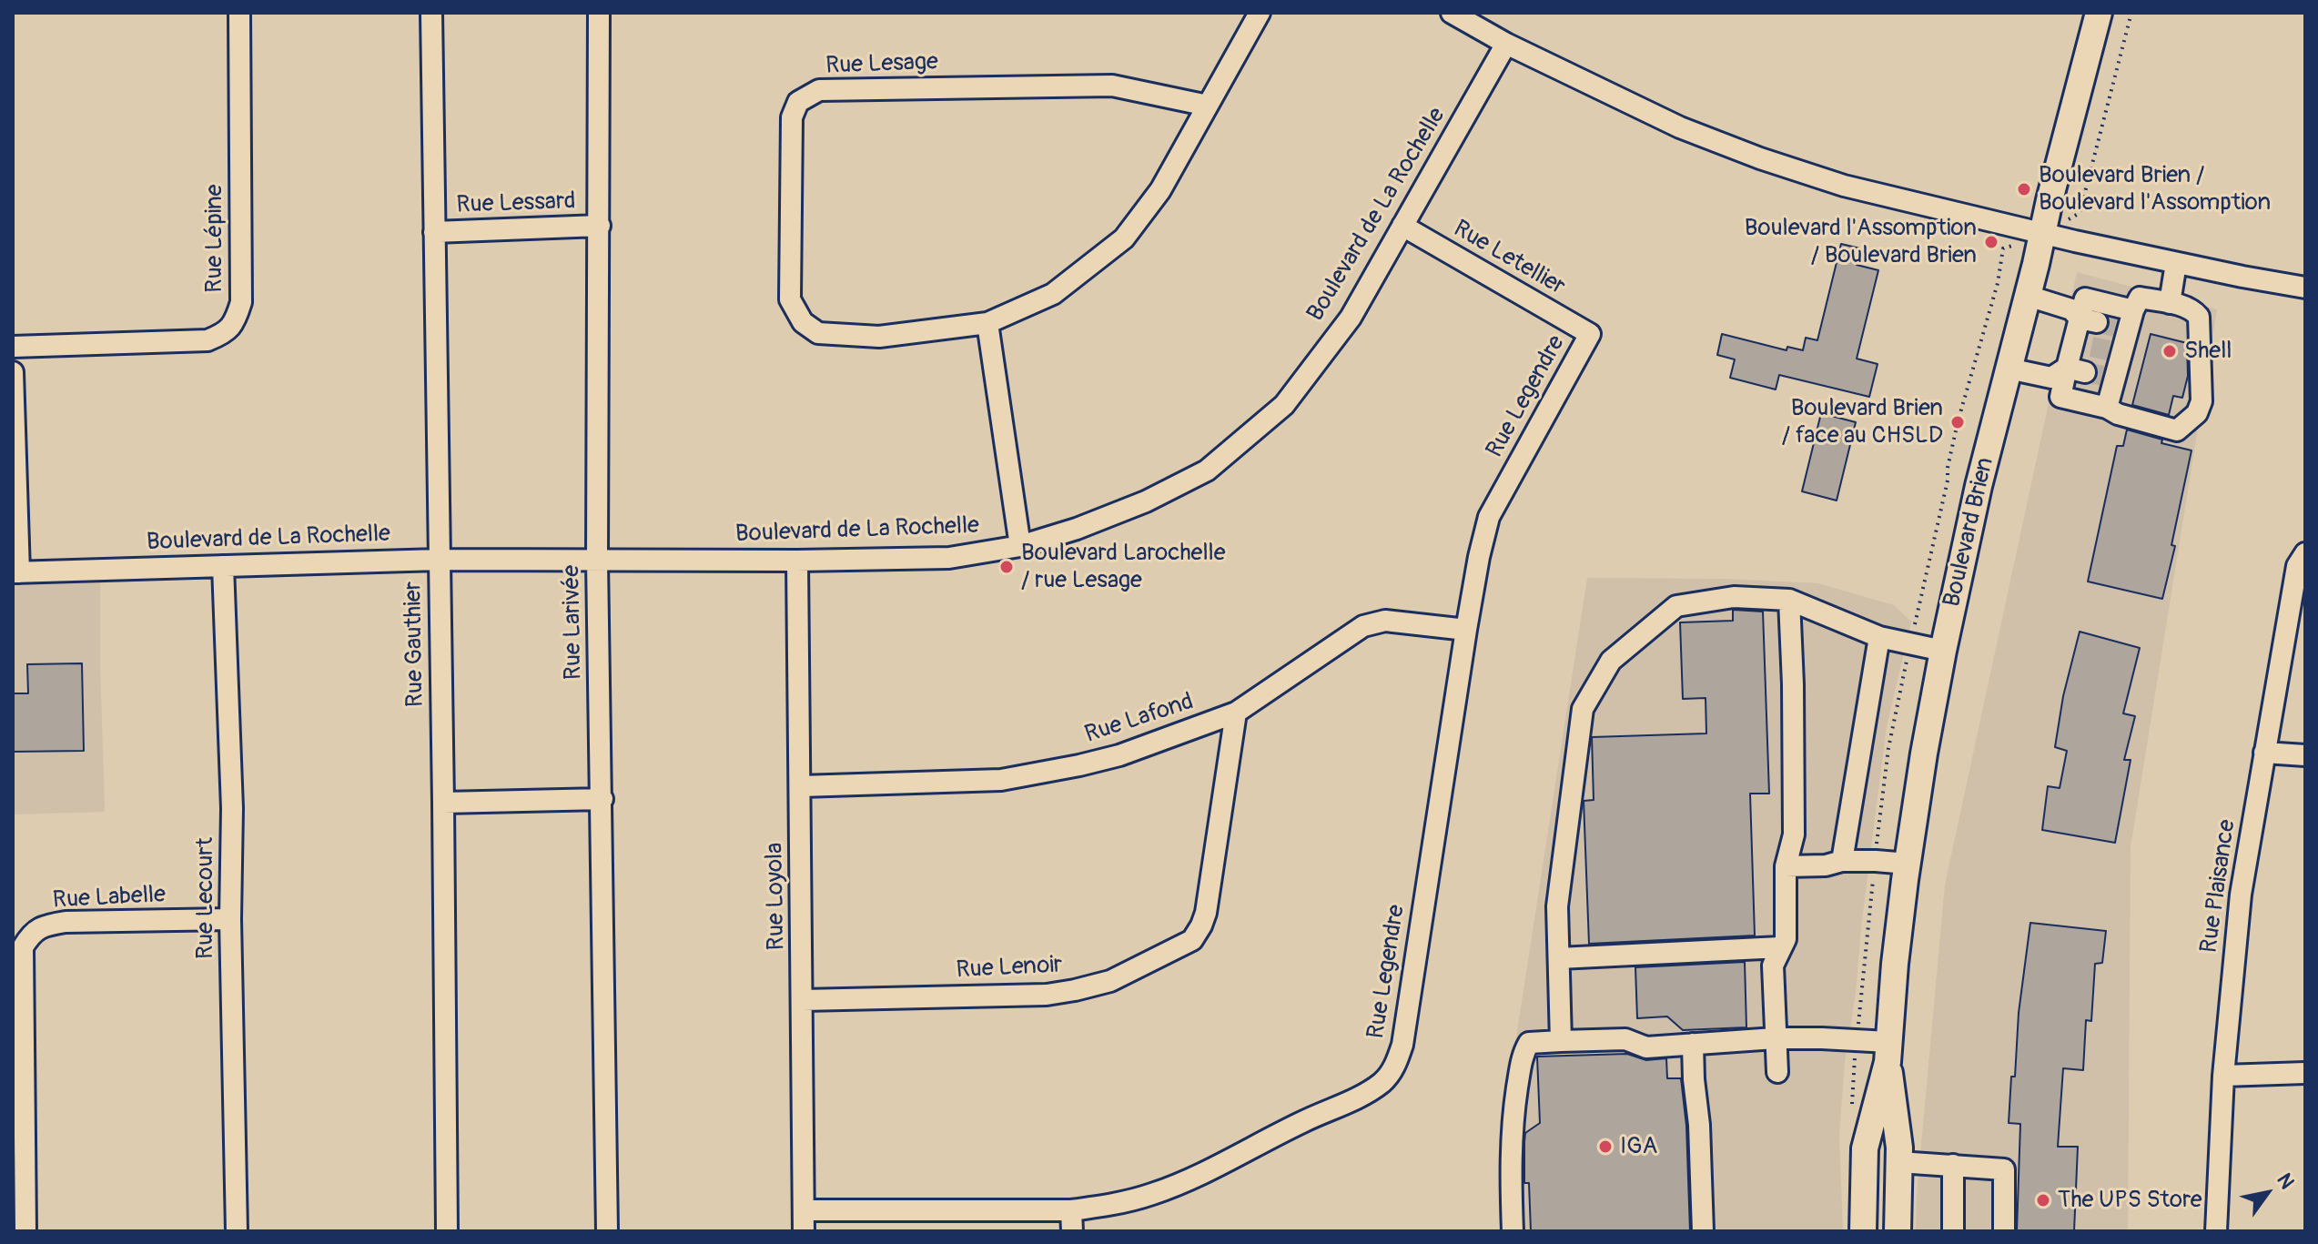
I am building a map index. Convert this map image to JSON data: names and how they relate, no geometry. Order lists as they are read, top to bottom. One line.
{"streets":{"main road":["Boulevard Brien"],"street":["Rue Lesage","Rue Lessard","Boulevard de La Rochelle","Rue Lépine","Rue Letellier","Rue Legendre","Rue Larivée","Rue Gauthier","Rue Lafond","Rue Plaisance","Rue Loyola","Rue Labelle","Rue Lecourt","Rue Lenoir"]},"crossings":[["Rue Lessard","Rue Larivée"],["Rue Lessard","Rue Gauthier"],["Boulevard de La Rochelle","Rue Letellier"],["Boulevard de La Rochelle","Rue Larivée"],["Boulevard de La Rochelle","Rue Gauthier"],["Boulevard de La Rochelle","Rue Loyola"],["Boulevard de La Rochelle","Rue Lecourt"],["Rue Letellier","Rue Legendre"],["Rue Legendre","Rue Lafond"],["Rue Legendre","Rue Loyola"],["Rue Lafond","Rue Loyola"],["Rue Lafond","Rue Lenoir"],["Rue Loyola","Rue Lenoir"],["Rue Labelle","Rue Lecourt"]],"places":["Boulevard Brien / Boulevard l'Assomption","Boulevard l'Assomption / Boulevard Brien","Shell","Boulevard Brien / face au CHSLD","Boulevard Larochelle / rue Lesage","IGA","The UPS Store"],"north":"top right"}
